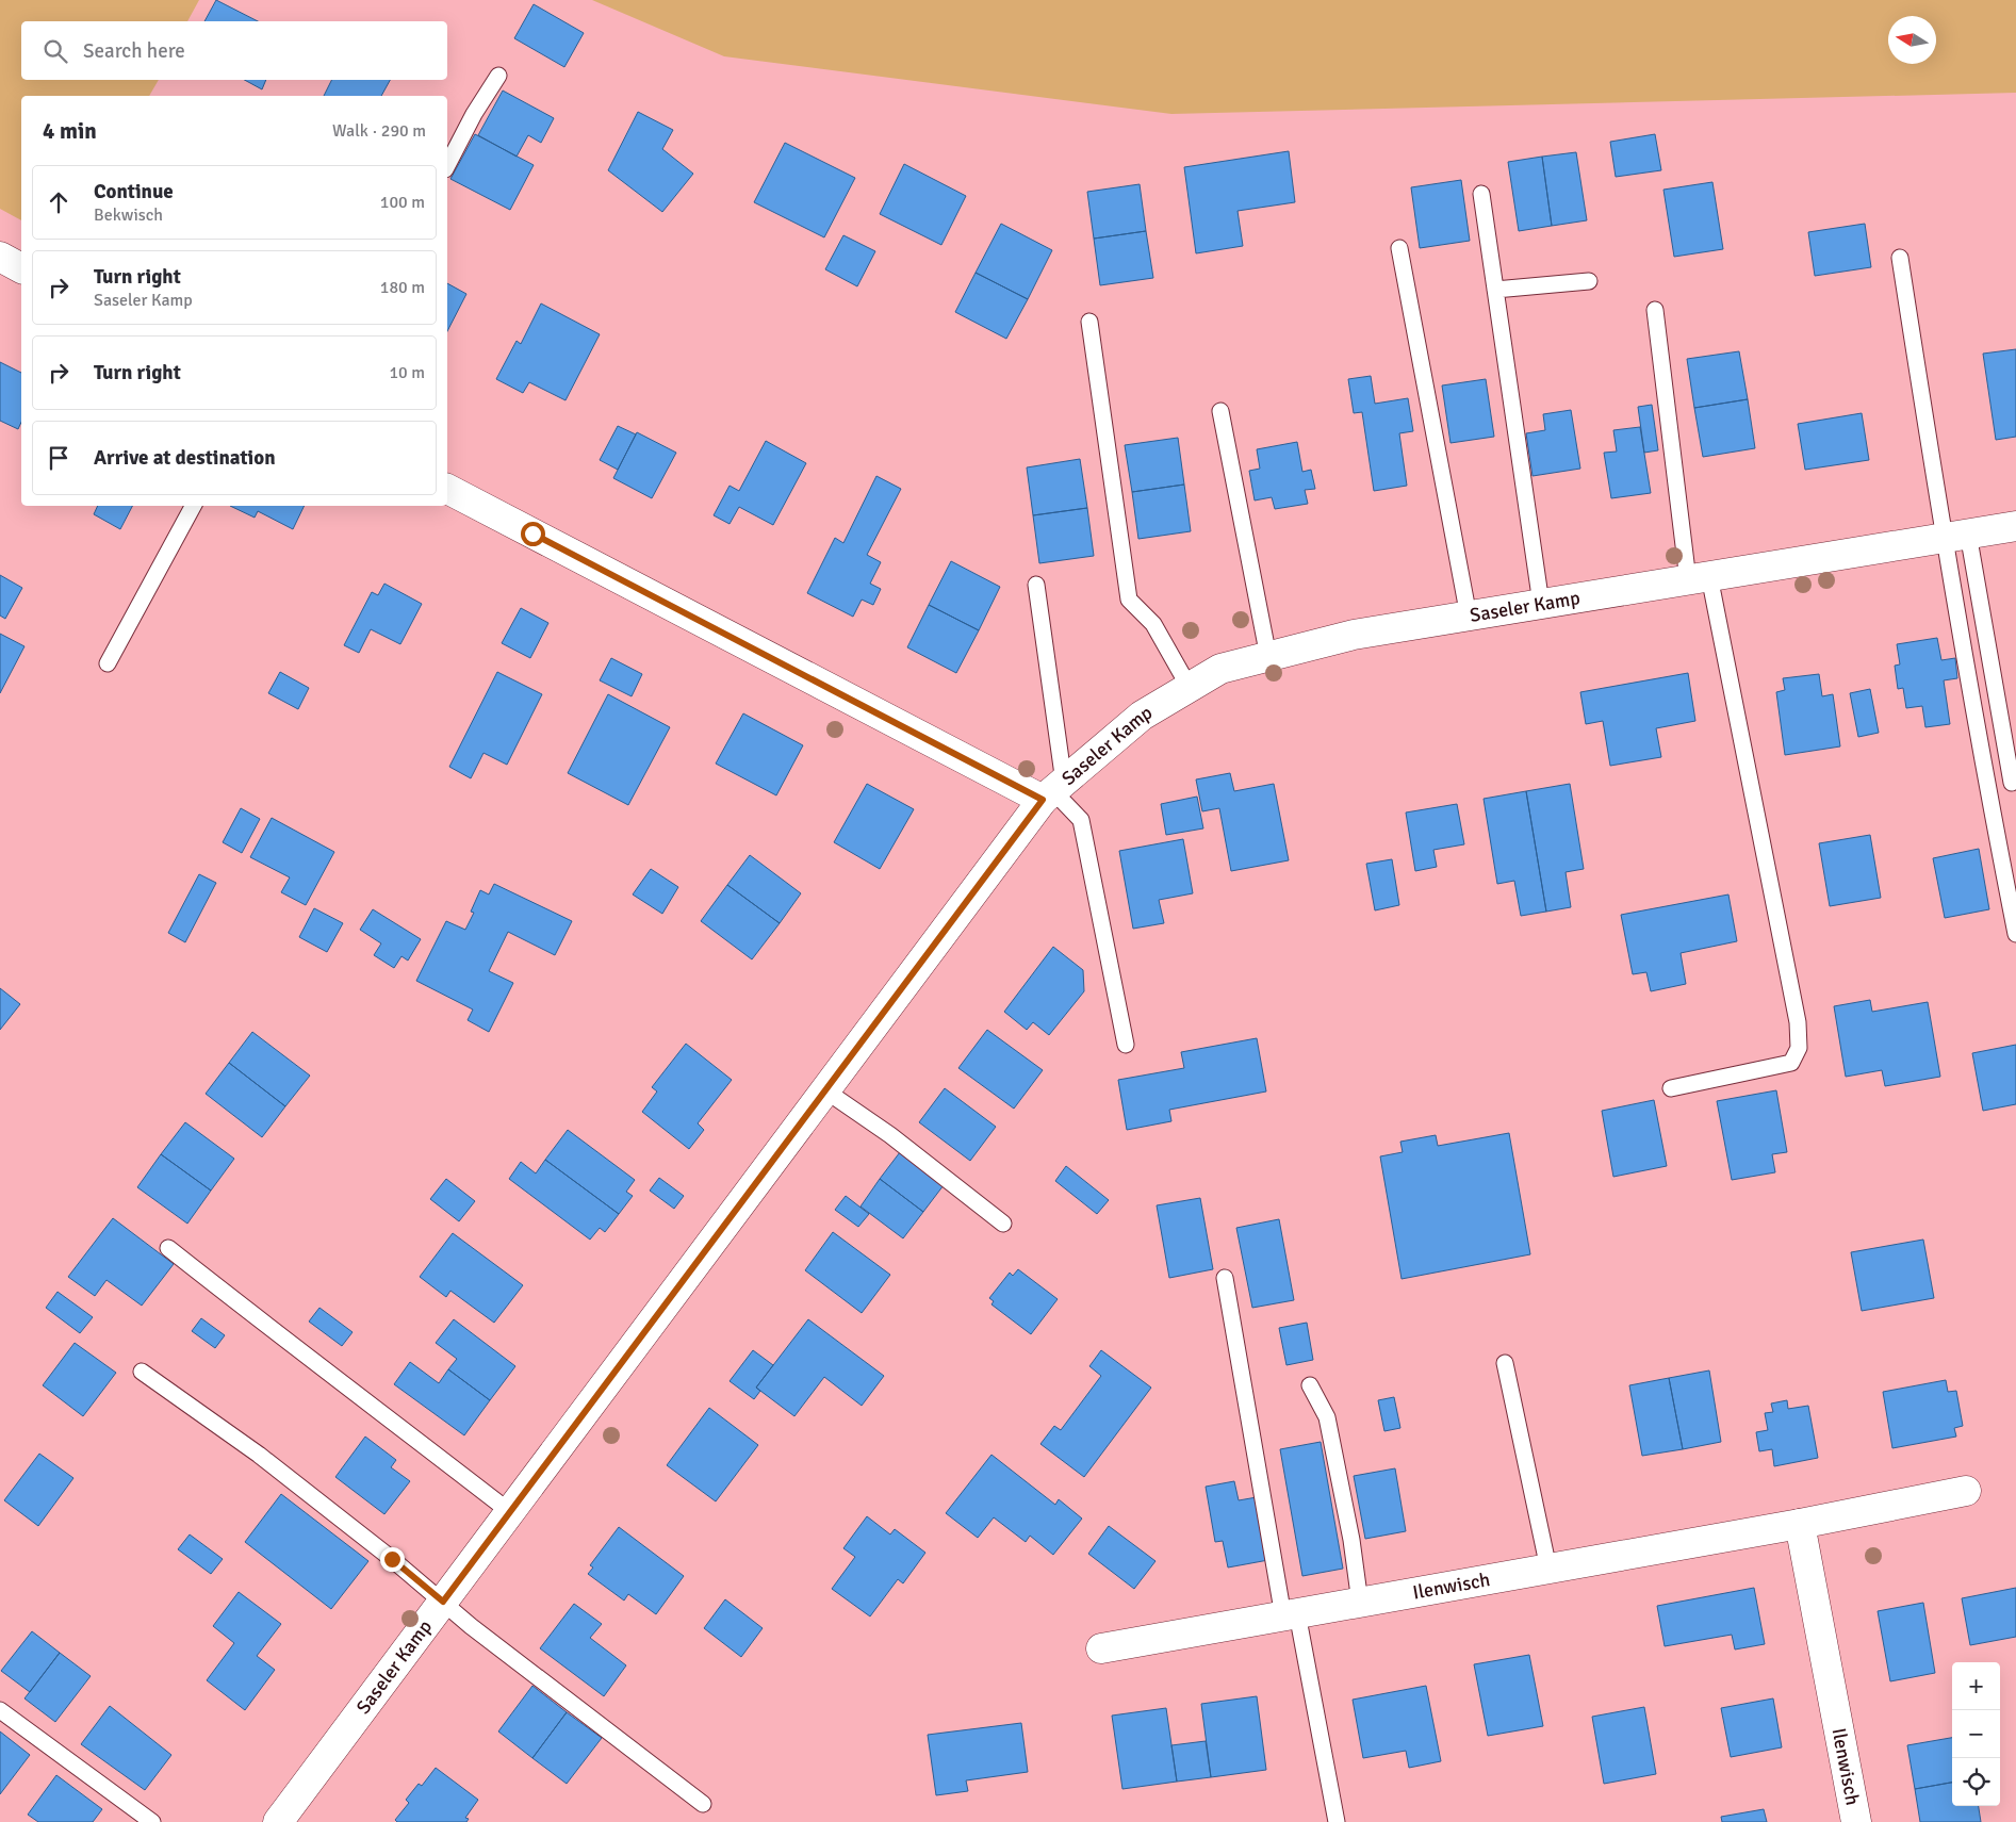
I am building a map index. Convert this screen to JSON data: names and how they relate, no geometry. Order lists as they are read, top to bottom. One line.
{"streets":{"street":["Saseler Kamp","Ilenwisch"]},"north":"left","page":{"search":"Search here","heading":["4 min","Walk · 290 m"],"list":[["Continue","Bekwisch","100 m"],["Turn right","Saseler Kamp","180 m"],["Turn right","10 m"],"Arrive at destination"],"map_buttons":["+","−"]}}
